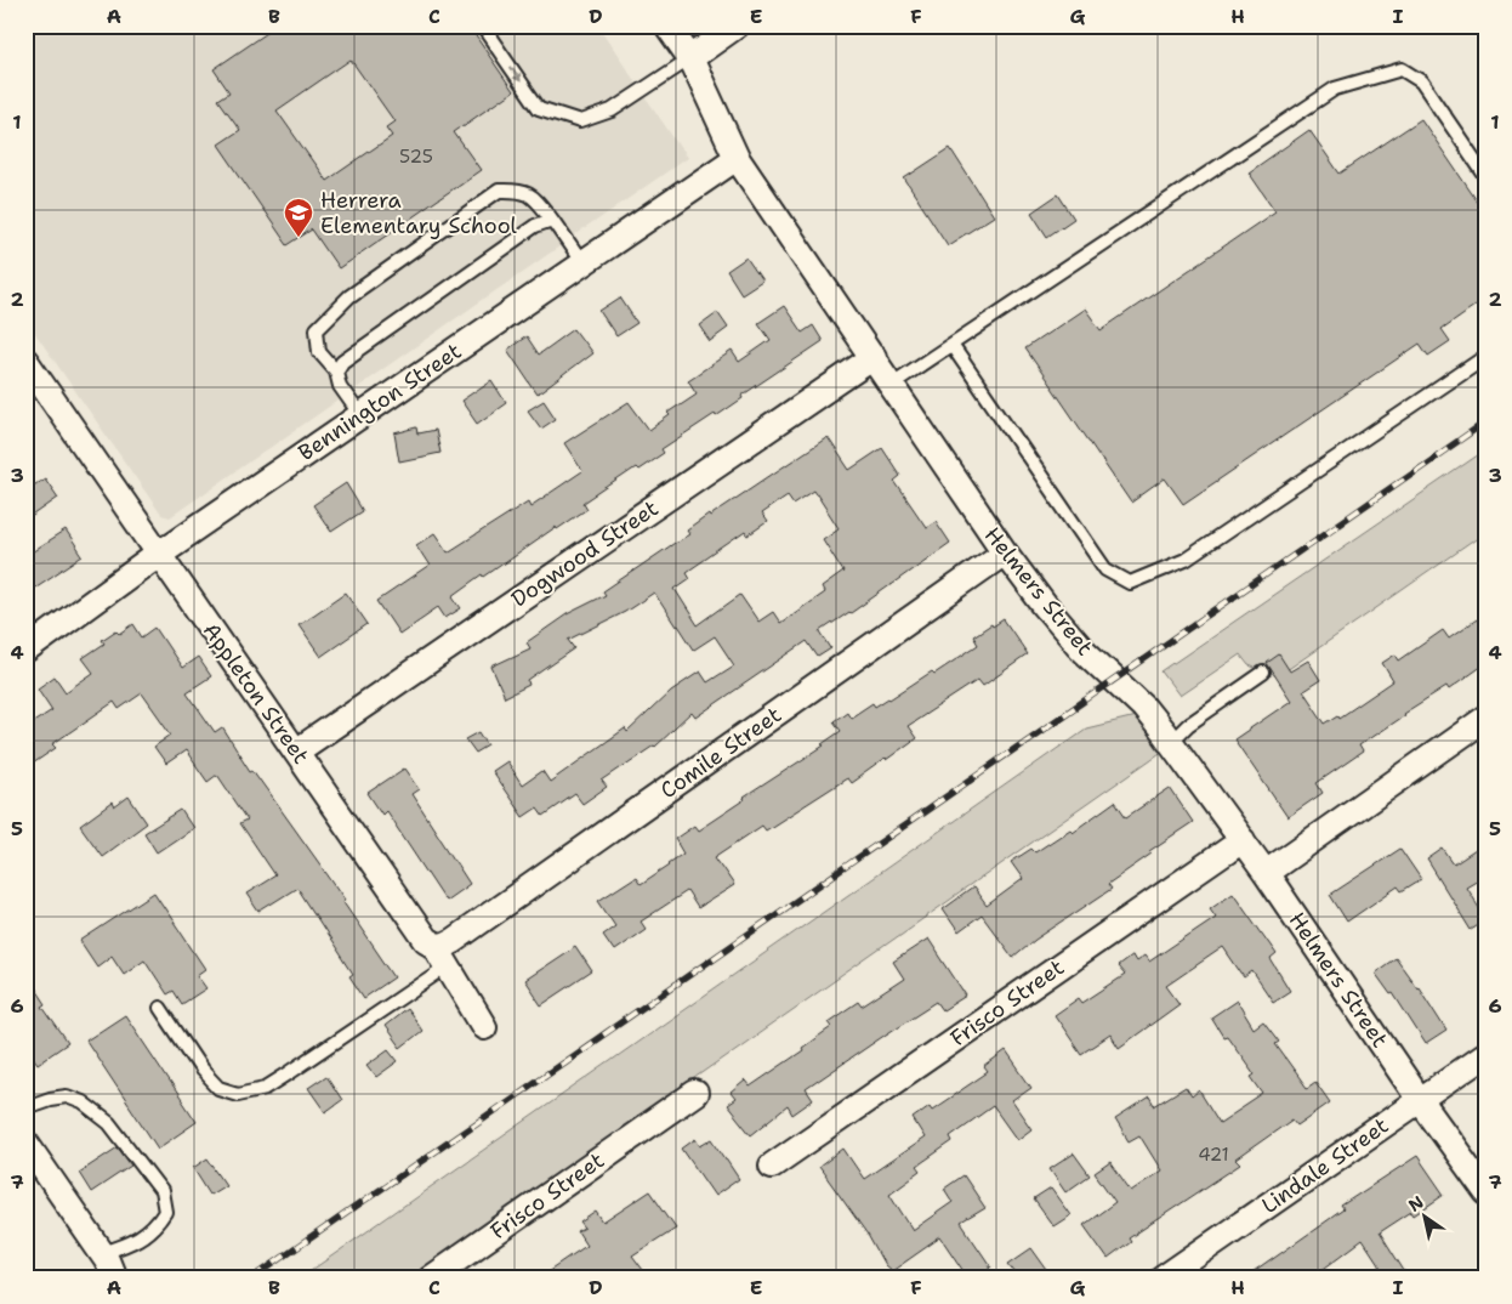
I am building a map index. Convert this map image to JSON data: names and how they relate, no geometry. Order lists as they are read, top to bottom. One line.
{"streets":{"street":["Bennington Street","Dogwood Street","Helmers Street","Appleton Street","Comile Street","Frisco Street","Lindale Street"]},"crossings":[["Bennington Street","Helmers Street"],["Bennington Street","Appleton Street"],["Dogwood Street","Helmers Street"],["Dogwood Street","Appleton Street"],["Helmers Street","Comile Street"],["Helmers Street","Frisco Street"],["Helmers Street","Lindale Street"],["Appleton Street","Comile Street"]],"places":{"school or university":["Herrera Elementary School"]},"house_numbers":["525","421"],"north":"top left","grid":{"columns":["A","B","C","D","E","F","G","H","I"],"rows":["1","2","3","4","5","6","7"]}}
